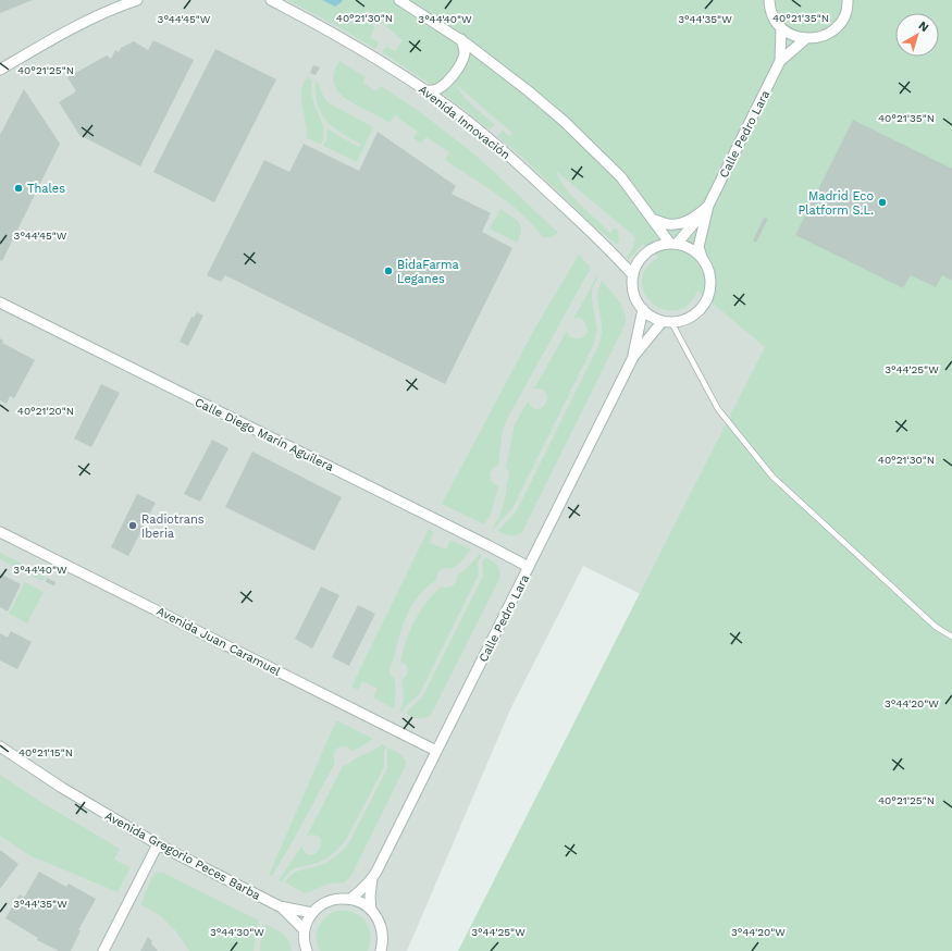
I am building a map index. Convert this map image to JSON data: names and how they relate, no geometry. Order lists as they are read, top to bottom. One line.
{"streets":{"street":["Avenida Innovación","Calle Pedro Lara","Calle Diego Marín Aguilera","Avenida Juan Caramuel","Avenida Gregorio Peces Barba"]},"crossings":[["Avenida Innovación","Calle Pedro Lara"],["Calle Pedro Lara","Calle Diego Marín Aguilera"],["Calle Pedro Lara","Avenida Juan Caramuel"]],"places":["Thales","Madrid Eco Platform S.L.","BidaFarma Leganes","Radiotrans Iberia"],"north":"top right","coordinates":["40°21'30\"N","40°21'35\"N","3°44'45\"W","3°44'40\"W","3°44'35\"W","40°21'25\"N","3°44'25\"W","40°21'20\"N","3°44'20\"W","40°21'15\"N","3°44'30\"W"]}
